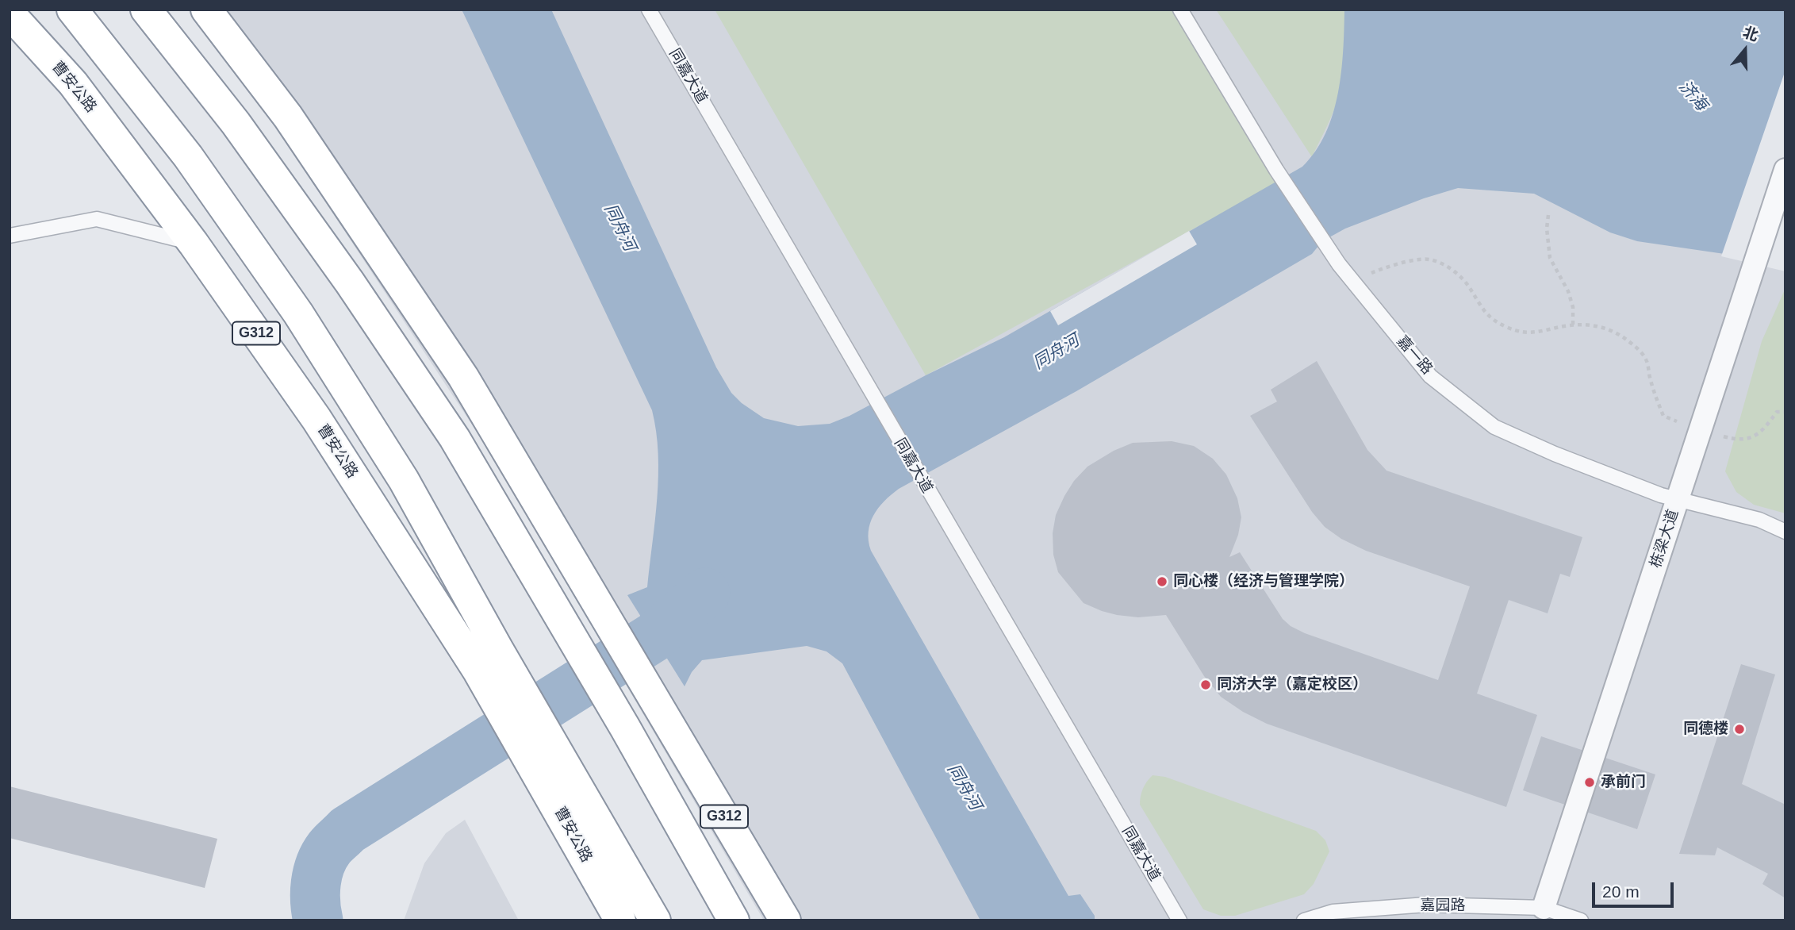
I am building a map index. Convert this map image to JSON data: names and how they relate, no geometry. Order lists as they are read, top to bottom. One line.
{"streets":{"highway":["曹安公路","G312"],"street":["栋梁大道"],"lane":["同嘉大道","嘉一路","嘉园路"]},"crossings":[["嘉一路","栋梁大道"],["栋梁大道","嘉园路"]],"water":["济海","同舟河"],"places":["同心楼（经济与管理学院）","同济大学（嘉定校区）","同德楼","承前门"],"scale_bar":"20 m","north":"top"}
